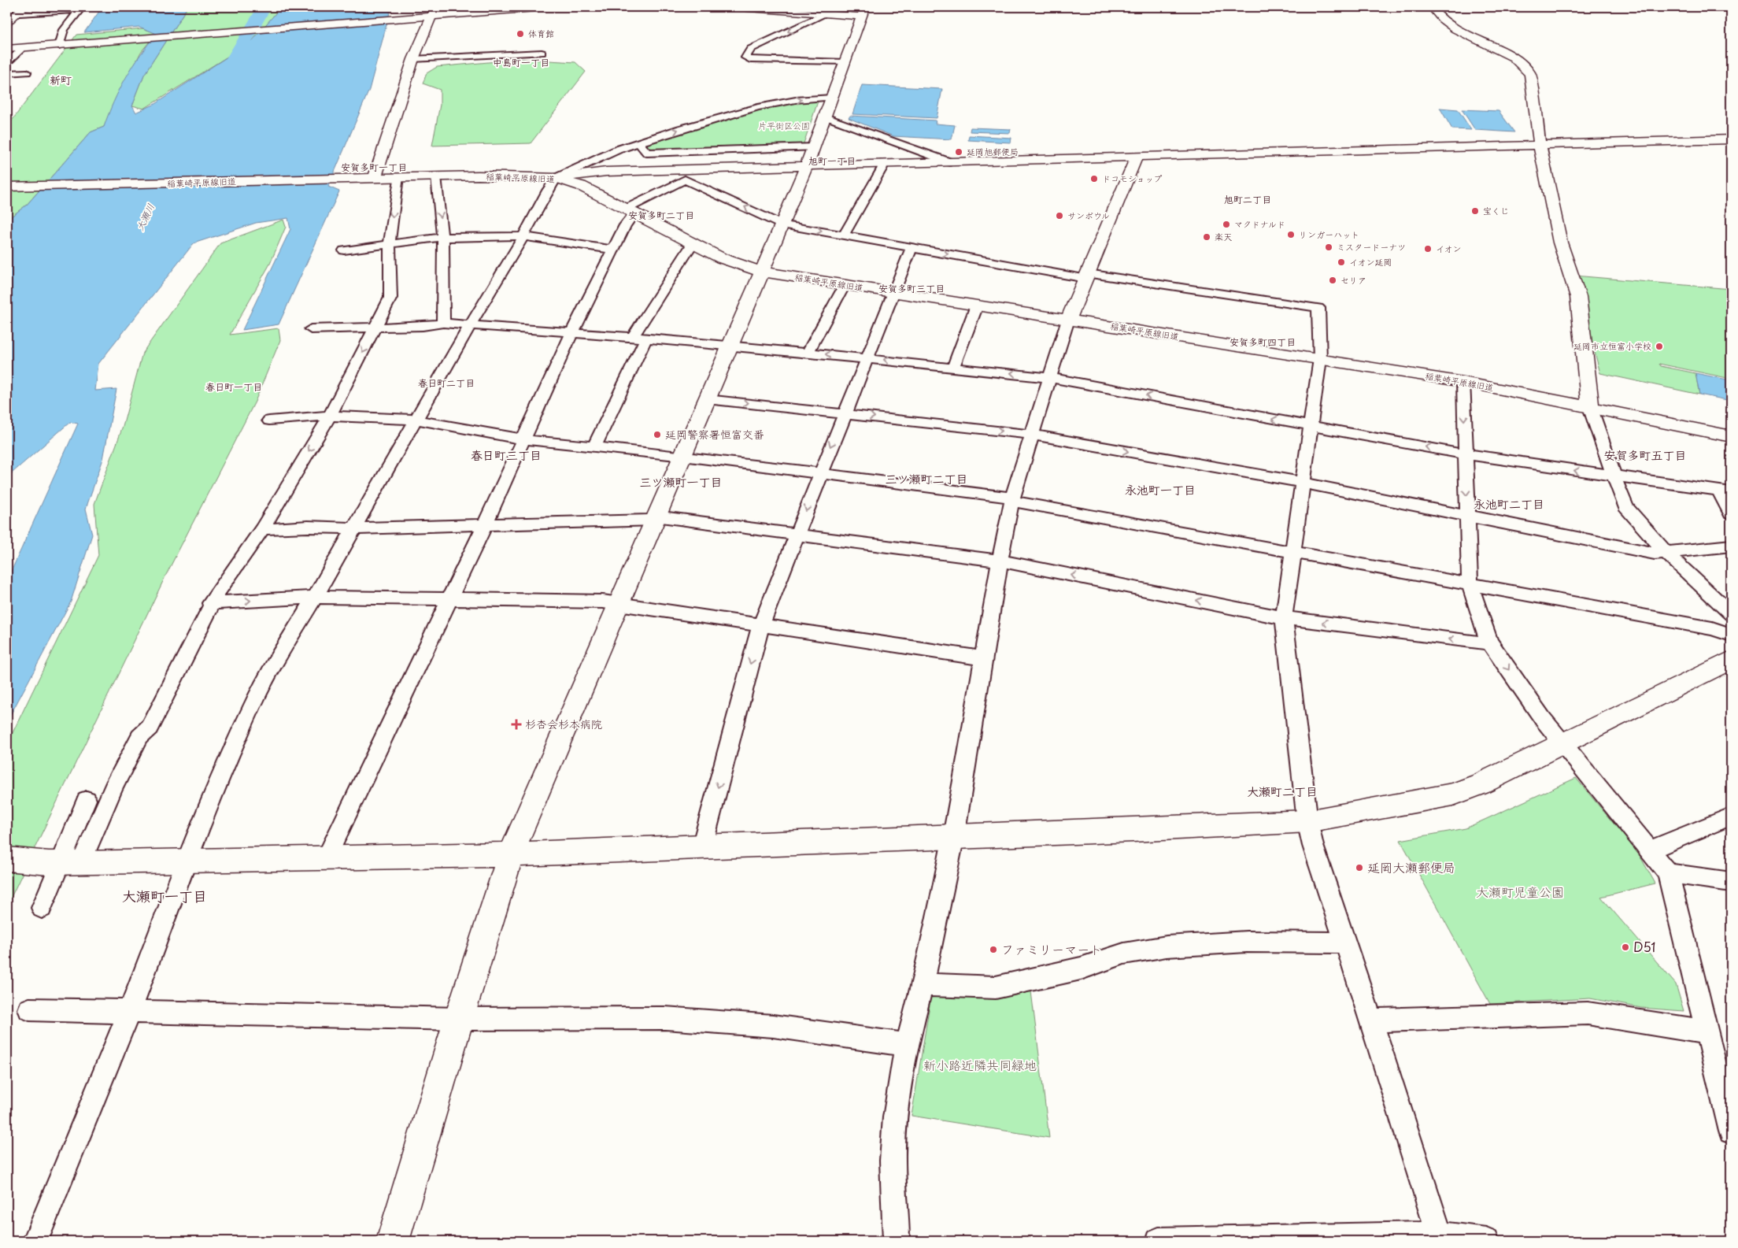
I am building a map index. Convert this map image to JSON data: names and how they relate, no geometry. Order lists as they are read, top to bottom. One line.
{"streets":{"street":["稲葉崎平原線旧道"]},"districts":["中島町一丁目","新町","旭町一丁目","安賀多町一丁目","旭町二丁目","安賀多町二丁目","安賀多町三丁目","安賀多町四丁目","春日町二丁目","春日町一丁目","春日町三丁目","安賀多町五丁目","三ツ瀬町二丁目","三ツ瀬町一丁目","永池町一丁目","永池町二丁目","大瀬町二丁目","大瀬町一丁目"],"water":["大瀬川"],"parks":["片平街区公園","大瀬町児童公園","新小路近隣共同緑地"],"places":{"other":["体育館","延岡旭郵便局","ドコモショップ","宝くじ","サンボウル","マクドナルド","リンガーハット","楽天","ミスタードーナツ","イオン","イオン延岡","セリア","延岡市立恒富小学校","延岡警察署恒富交番","延岡大瀬郵便局","D51","ファミリーマート"],"health":["杉杏会杉本病院"]}}
